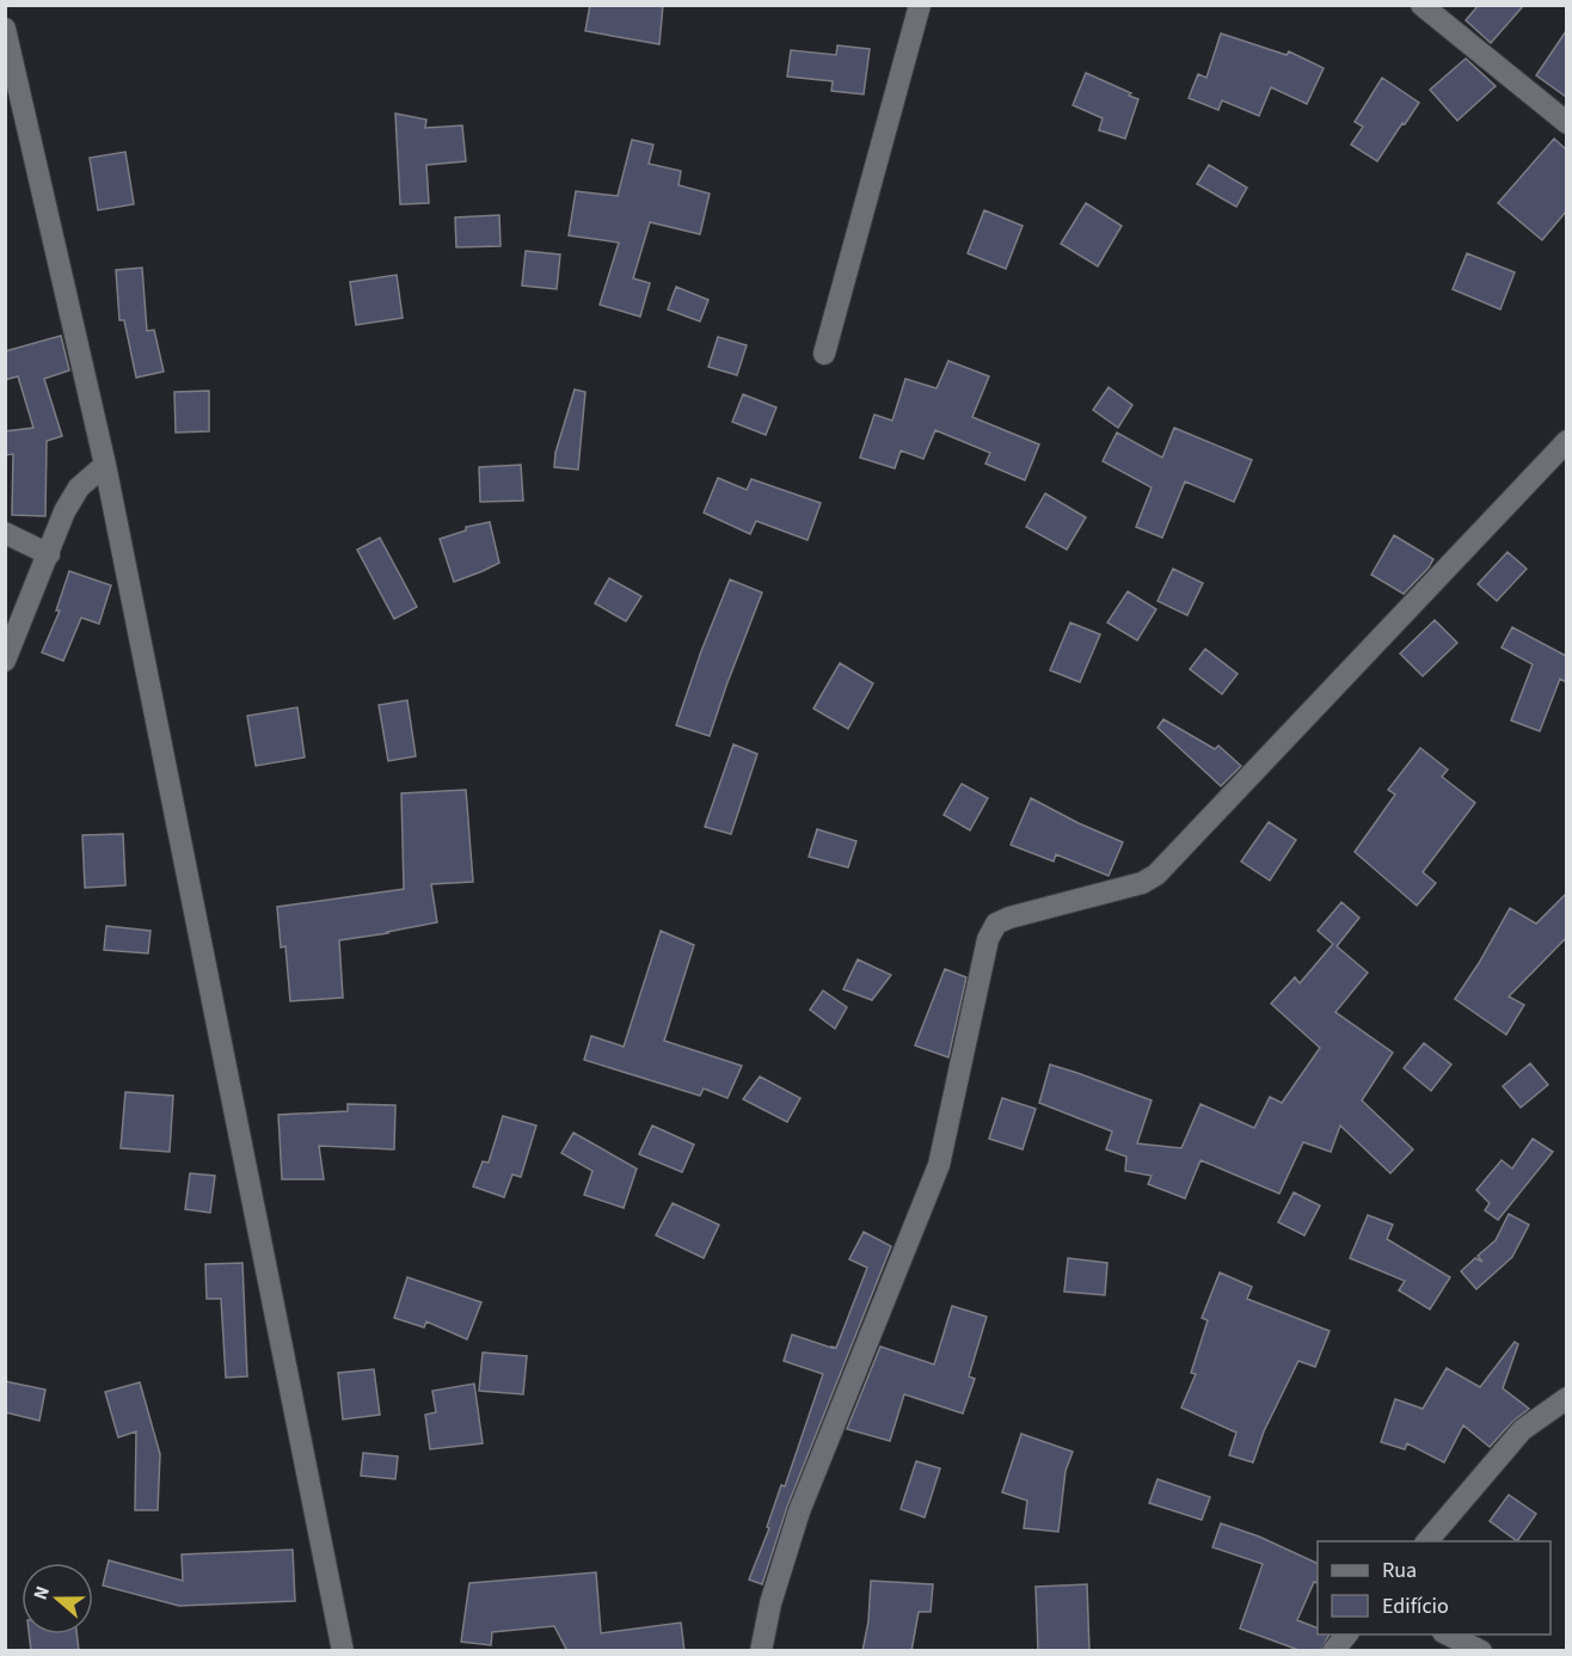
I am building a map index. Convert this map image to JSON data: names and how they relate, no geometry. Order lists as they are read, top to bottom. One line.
{"legend":["Rua","Edifício"],"north":"left"}
